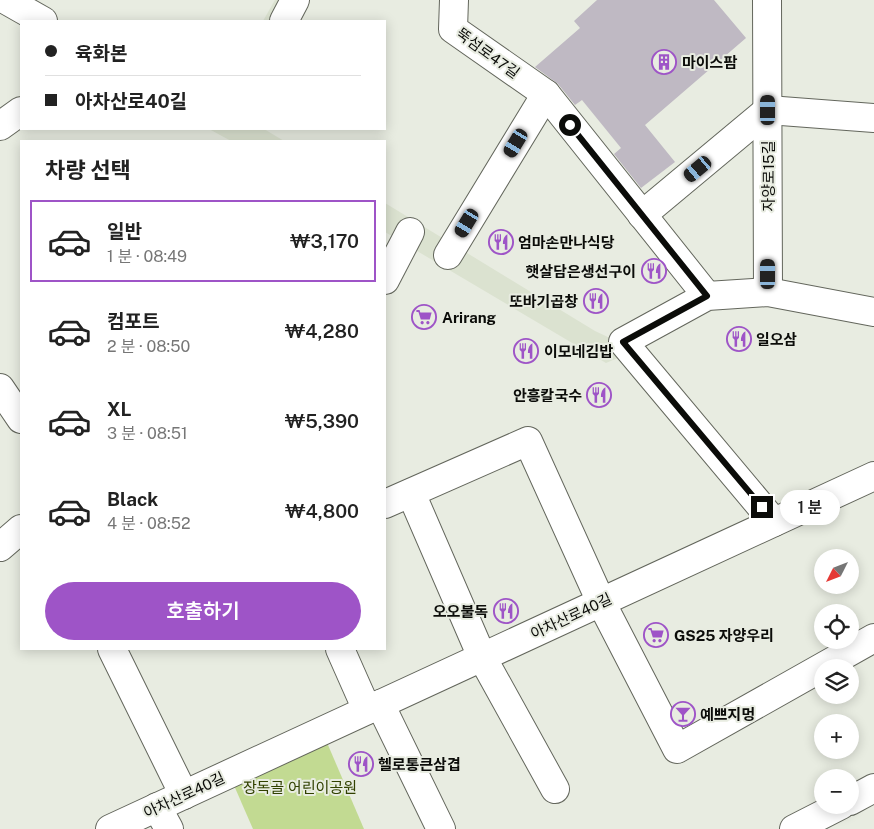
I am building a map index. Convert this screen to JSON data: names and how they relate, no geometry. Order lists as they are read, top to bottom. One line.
{"streets":{"street":["뚝섬로47길","자양로15길","아차산로40길"]},"parks":["장독골 어린이공원"],"places":{"building":["마이스팜"],"restaurant":["엄마손만나식당","햇살담은생선구이","또바기곱창","일오삼","이모네김밥","안흥칼국수","오오불독","헬로통큰삼겹"],"supermarket":["Arirang","GS25 자양우리"],"bar":["예쁘지멍"]},"north":"bottom left","page":{"banner":["육화본","아차산로40길"],"heading":"차량 선택","list":[{"name":"일반","note":"1 분 · 08:49","value":"₩3,170"},{"name":"컴포트","note":"2 분 · 08:50","value":"₩4,280"},{"name":"XL","note":"3 분 · 08:51","value":"₩5,390"},{"name":"Black","note":"4 분 · 08:52","value":"₩4,800"}],"bubble":"1 분","map_buttons":["+","−"],"buttons":"호출하기"}}
